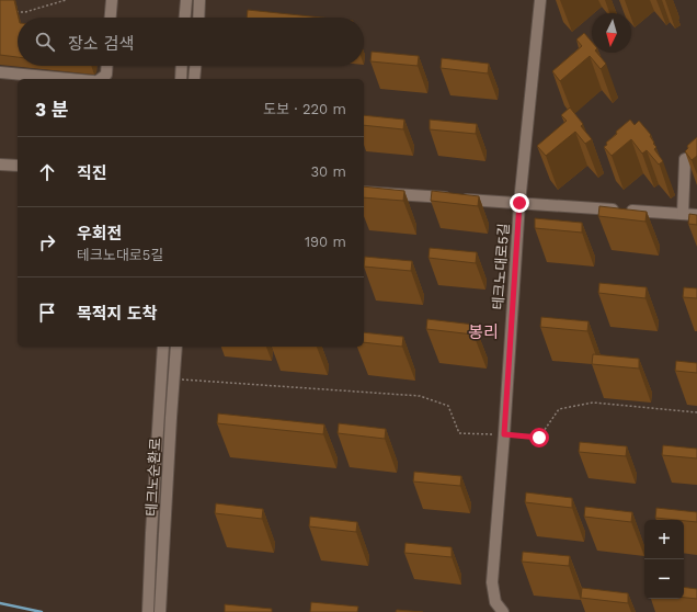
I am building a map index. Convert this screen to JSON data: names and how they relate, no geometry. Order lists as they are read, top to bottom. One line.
{"streets":{"street":["테크노대로5길","테크노순환로"]},"districts":["봉리"],"north":"bottom","page":{"search":"장소 검색","heading":["3 분","도보 · 220 m"],"list":[["직진","30 m"],["우회전","테크노대로5길","190 m"],"목적지 도착"],"map_buttons":["+","−"]}}
